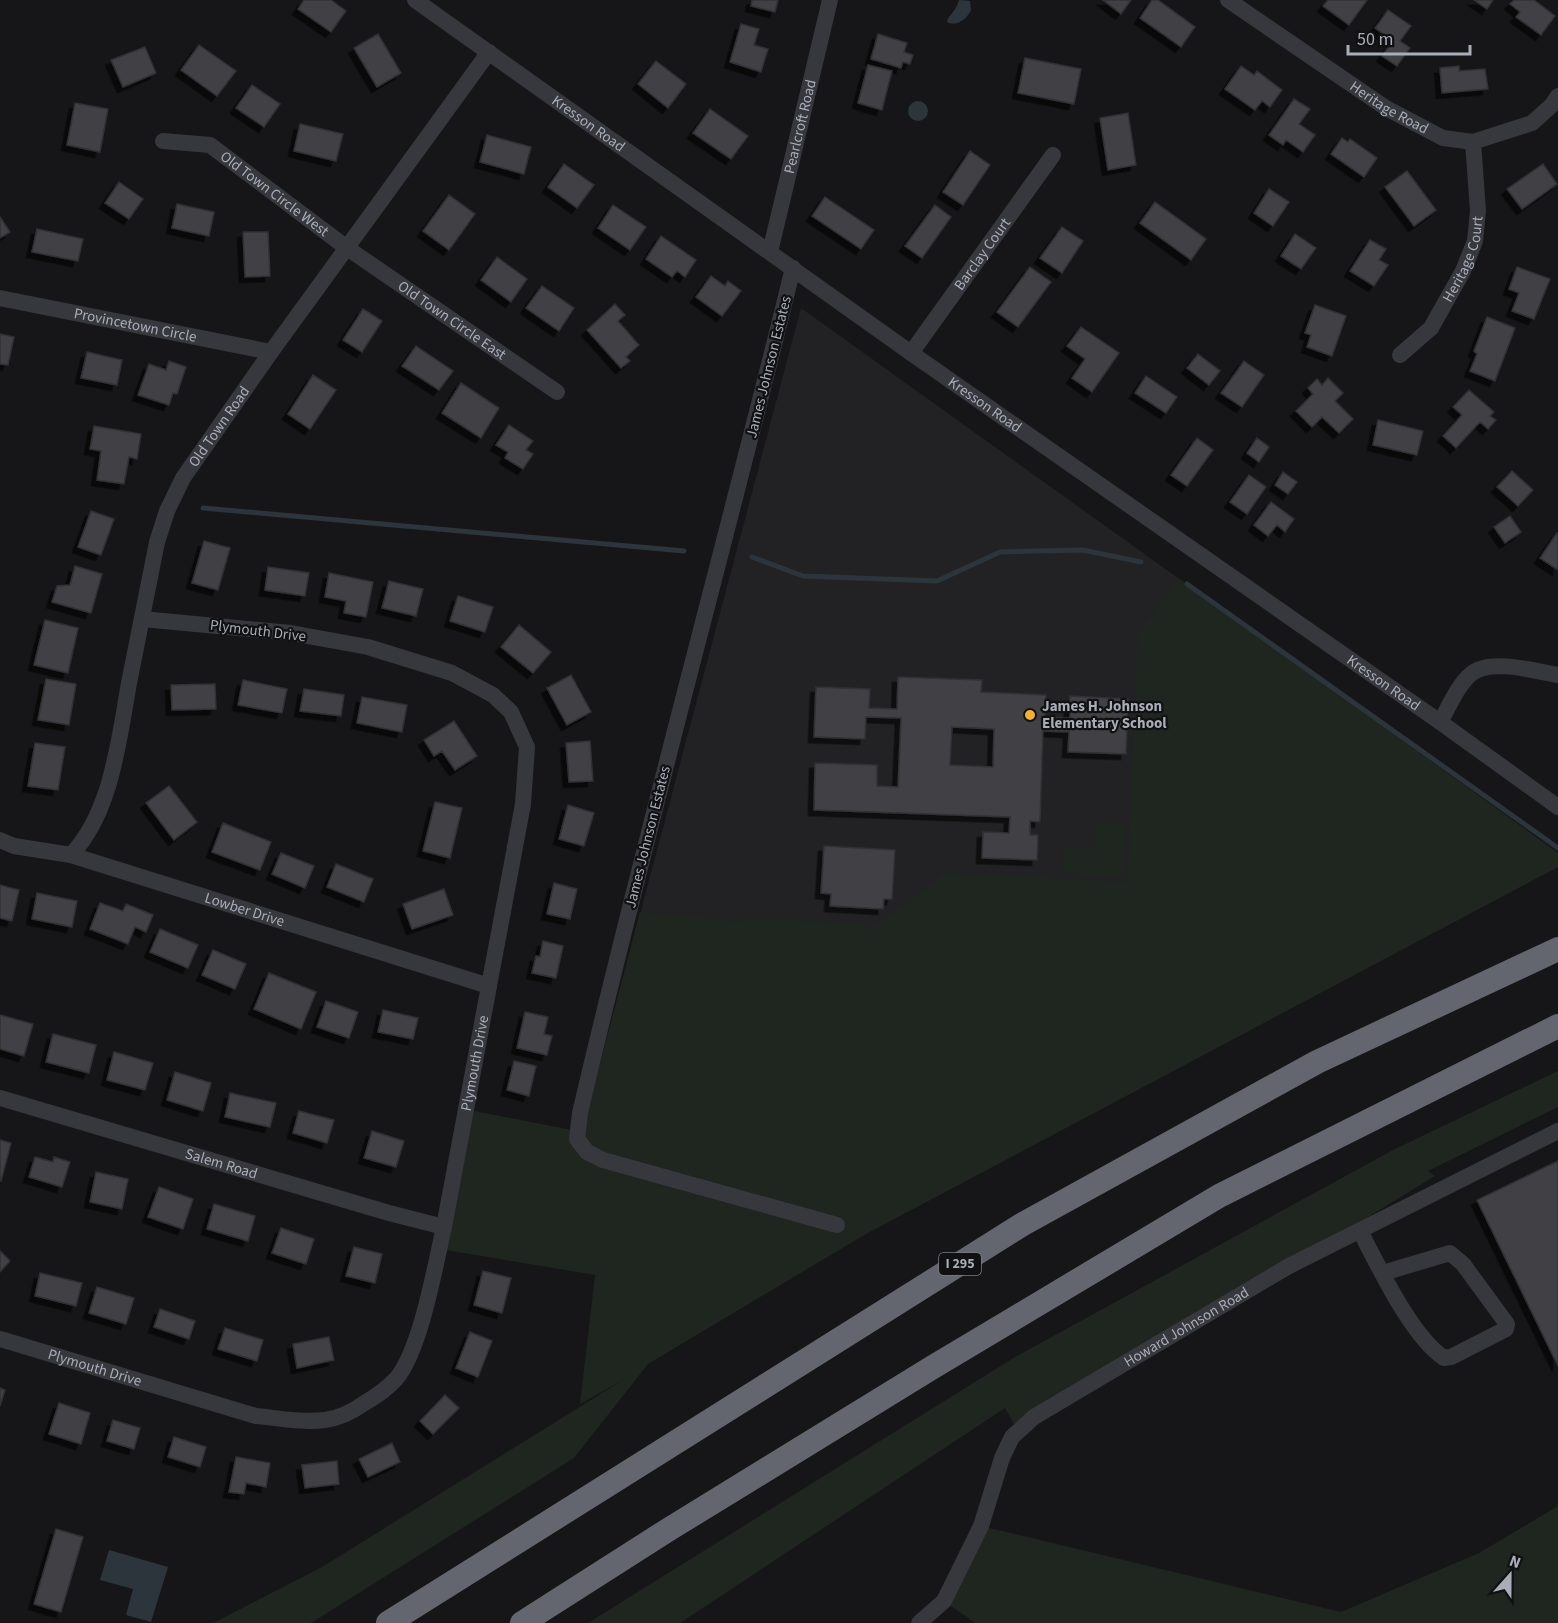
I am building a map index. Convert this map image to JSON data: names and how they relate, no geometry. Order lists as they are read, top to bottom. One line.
{"streets":{"highway":["I 295"],"street":["Heritage Road","Kresson Road","Pearlcroft Road","Old Town Circle West","Barclay Court","Heritage Court","Old Town Circle East","Provincetown Circle","James Johnson Estates","Old Town Road","Plymouth Drive","Lowber Drive","Salem Road","Howard Johnson Road"]},"crossings":[["Heritage Road","Heritage Court"],["Kresson Road","Pearlcroft Road"],["Kresson Road","Barclay Court"],["Kresson Road","James Johnson Estates"],["Kresson Road","Old Town Road"],["Old Town Circle West","Old Town Circle East"],["Old Town Circle West","Old Town Road"],["Old Town Circle East","Old Town Road"],["Provincetown Circle","Old Town Road"],["Old Town Road","Plymouth Drive"],["Old Town Road","Lowber Drive"],["Plymouth Drive","Lowber Drive"],["Plymouth Drive","Salem Road"]],"places":["James H. Johnson Elementary School"],"scale_bar":"50 m","north":"top"}
